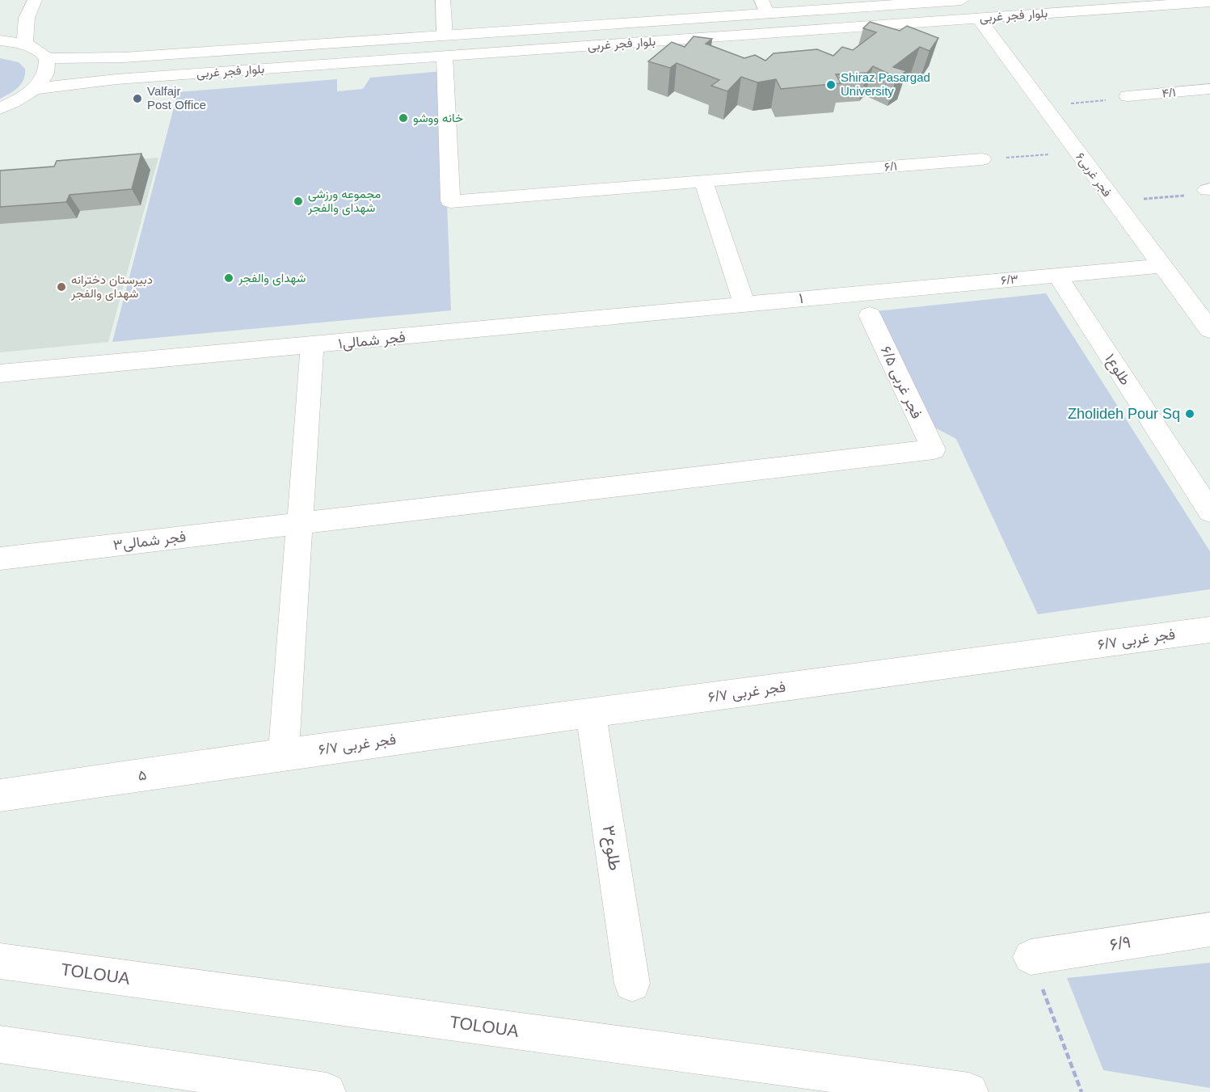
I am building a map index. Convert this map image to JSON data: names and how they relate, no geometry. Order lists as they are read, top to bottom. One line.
{"streets":{"street":["بلوار فجر غربی","۴/۱","۶/۱","فجر غربی۶","۶/۳","۱","فجر شمالی۱","طلوع۱","۶/۵ فجر غربی","فجر شمالی۳","۶/۷ فجر غربی","۵","طلوع۳","۶/۹","TOLOUA"]},"crossings":[["بلوار فجر غربی","۶/۱"],["بلوار فجر غربی","فجر غربی۶"],["فجر غربی۶","۶/۳"],["۶/۳","۱"],["۶/۳","طلوع۱"],["۱","فجر شمالی۱"],["۶/۵ فجر غربی","فجر شمالی۳"],["۶/۷ فجر غربی","۵"],["۶/۷ فجر غربی","طلوع۳"]],"places":["Shiraz Pasargad University","Valfajr Post Office","خانه ووشو","مجموعه ورزشی شهدای والفجر","شهدای والفجر","دبیرستان دخترانه شهدای والفجر","Zholideh Pour Sq"]}
